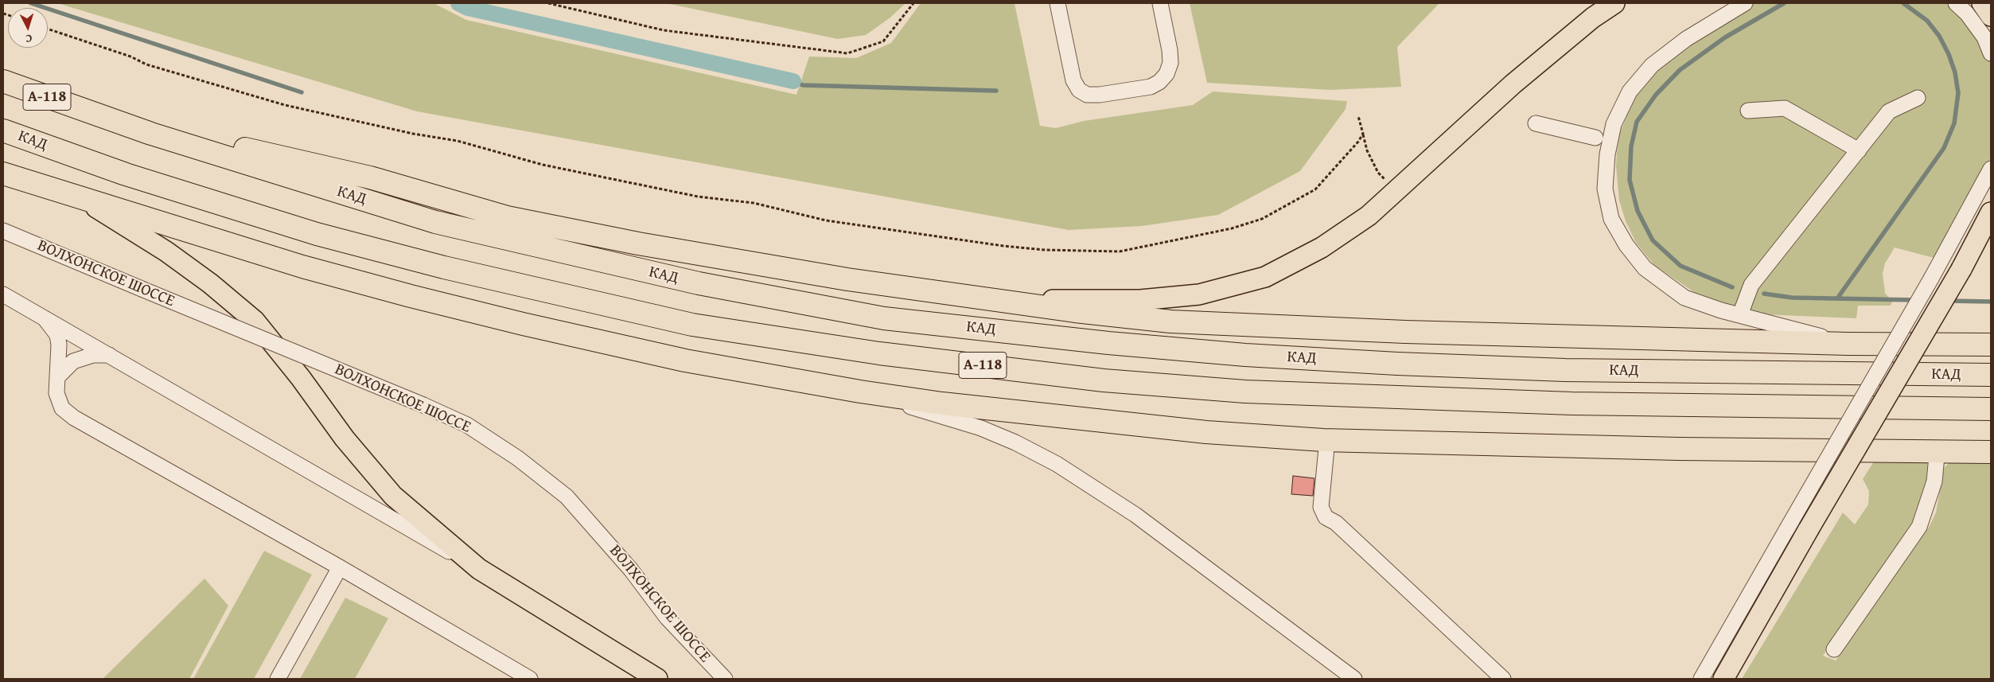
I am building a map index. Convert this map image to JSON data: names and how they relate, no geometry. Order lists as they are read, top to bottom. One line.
{"streets":{"highway":["А-118","КАД"],"street":["ВОЛХОНСКОЕ ШОССЕ"]},"north":"bottom"}
